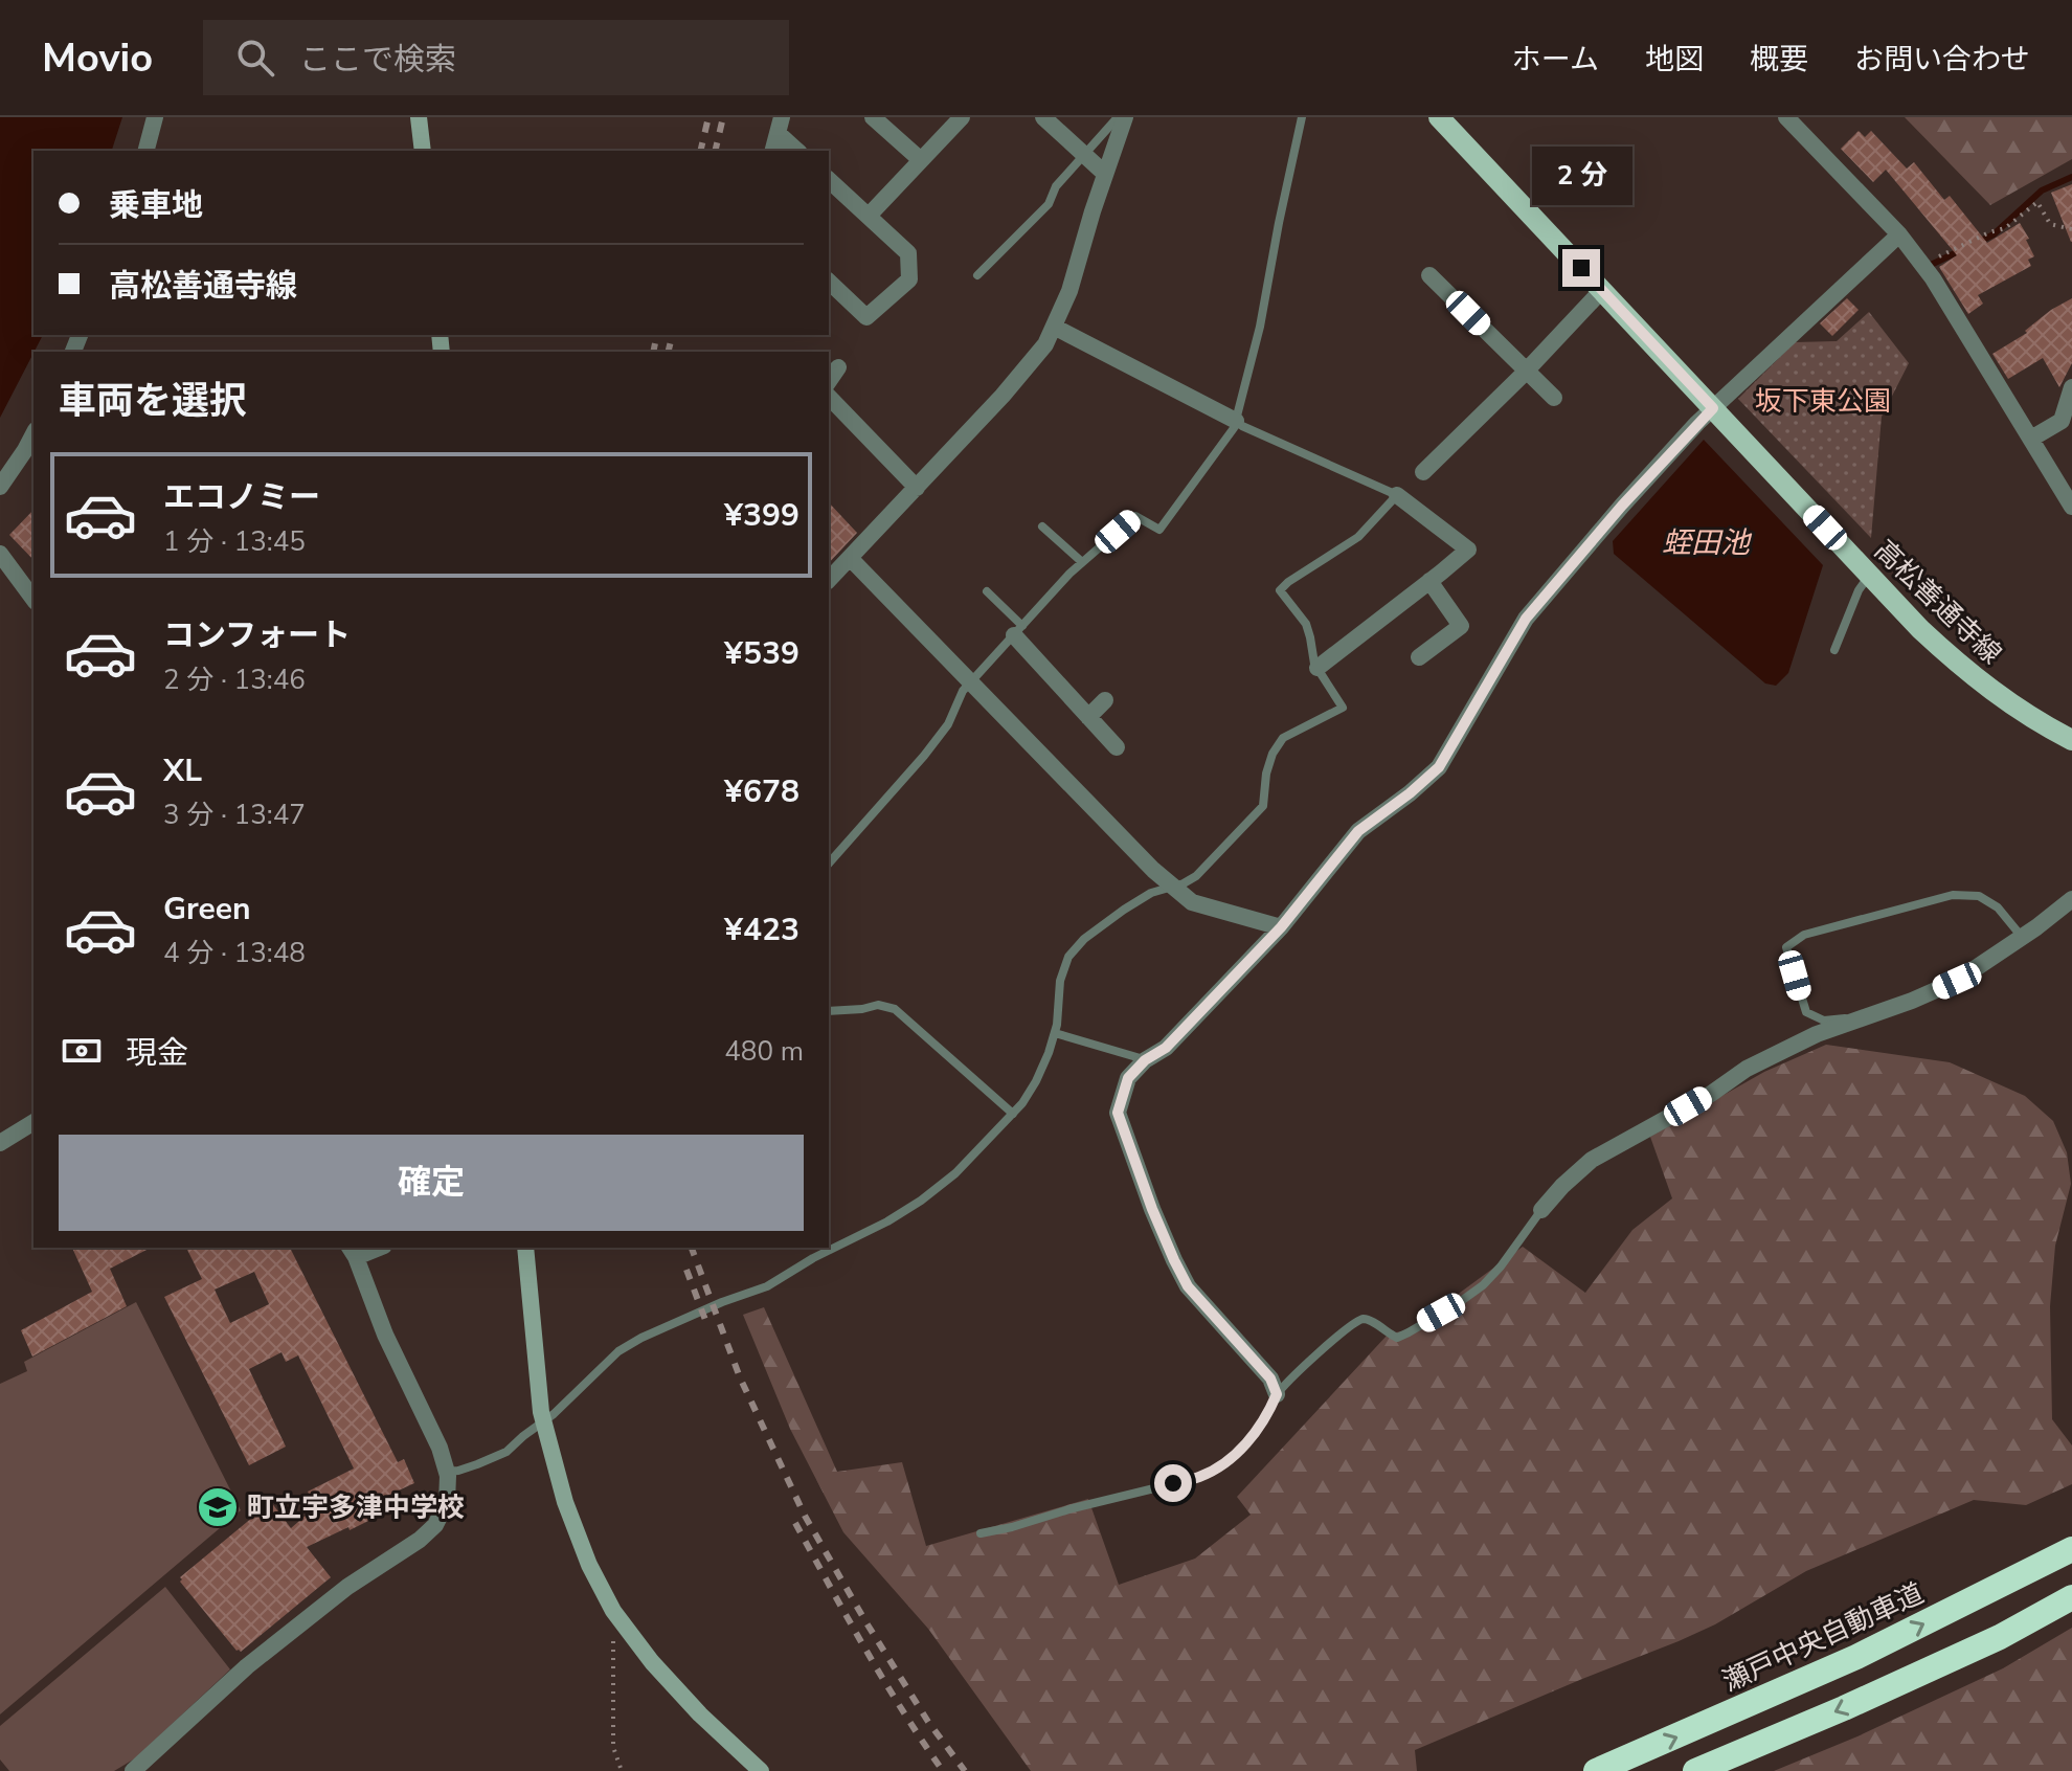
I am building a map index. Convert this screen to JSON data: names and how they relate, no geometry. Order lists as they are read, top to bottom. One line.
{"streets":{"highway":["瀬戸中央自動車道"],"main road":["高松善通寺線"]},"water":["蛭田池"],"parks":["坂下東公園"],"places":{"school or university":["町立宇多津中学校"]},"page":{"header":"Movio","search":"ここで検索","nav":["ホーム","地図","概要","お問い合わせ"],"bubble":"2 分","banner":["乗車地","高松善通寺線"],"heading":"車両を選択","list":[{"name":"エコノミー","note":"1 分 · 13:45","value":"¥399"},{"name":"コンフォート","note":"2 分 · 13:46","value":"¥539"},{"name":"XL","note":"3 分 · 13:47","value":"¥678"},{"name":"Green","note":"4 分 · 13:48","value":"¥423"}],"pay":["現金","480 m"],"buttons":"確定"}}
